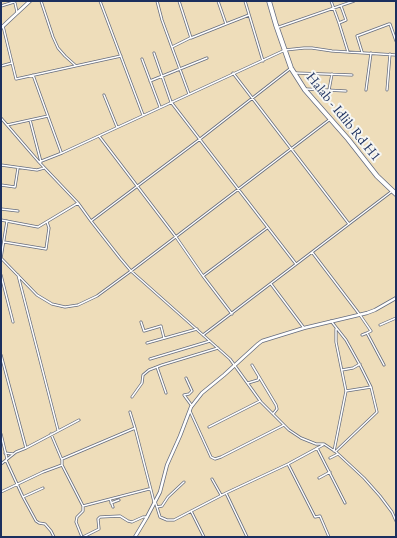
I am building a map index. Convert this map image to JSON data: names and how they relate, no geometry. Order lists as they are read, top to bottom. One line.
{"streets":{"highway":["Halab - Idlib Rd H1"]}}
